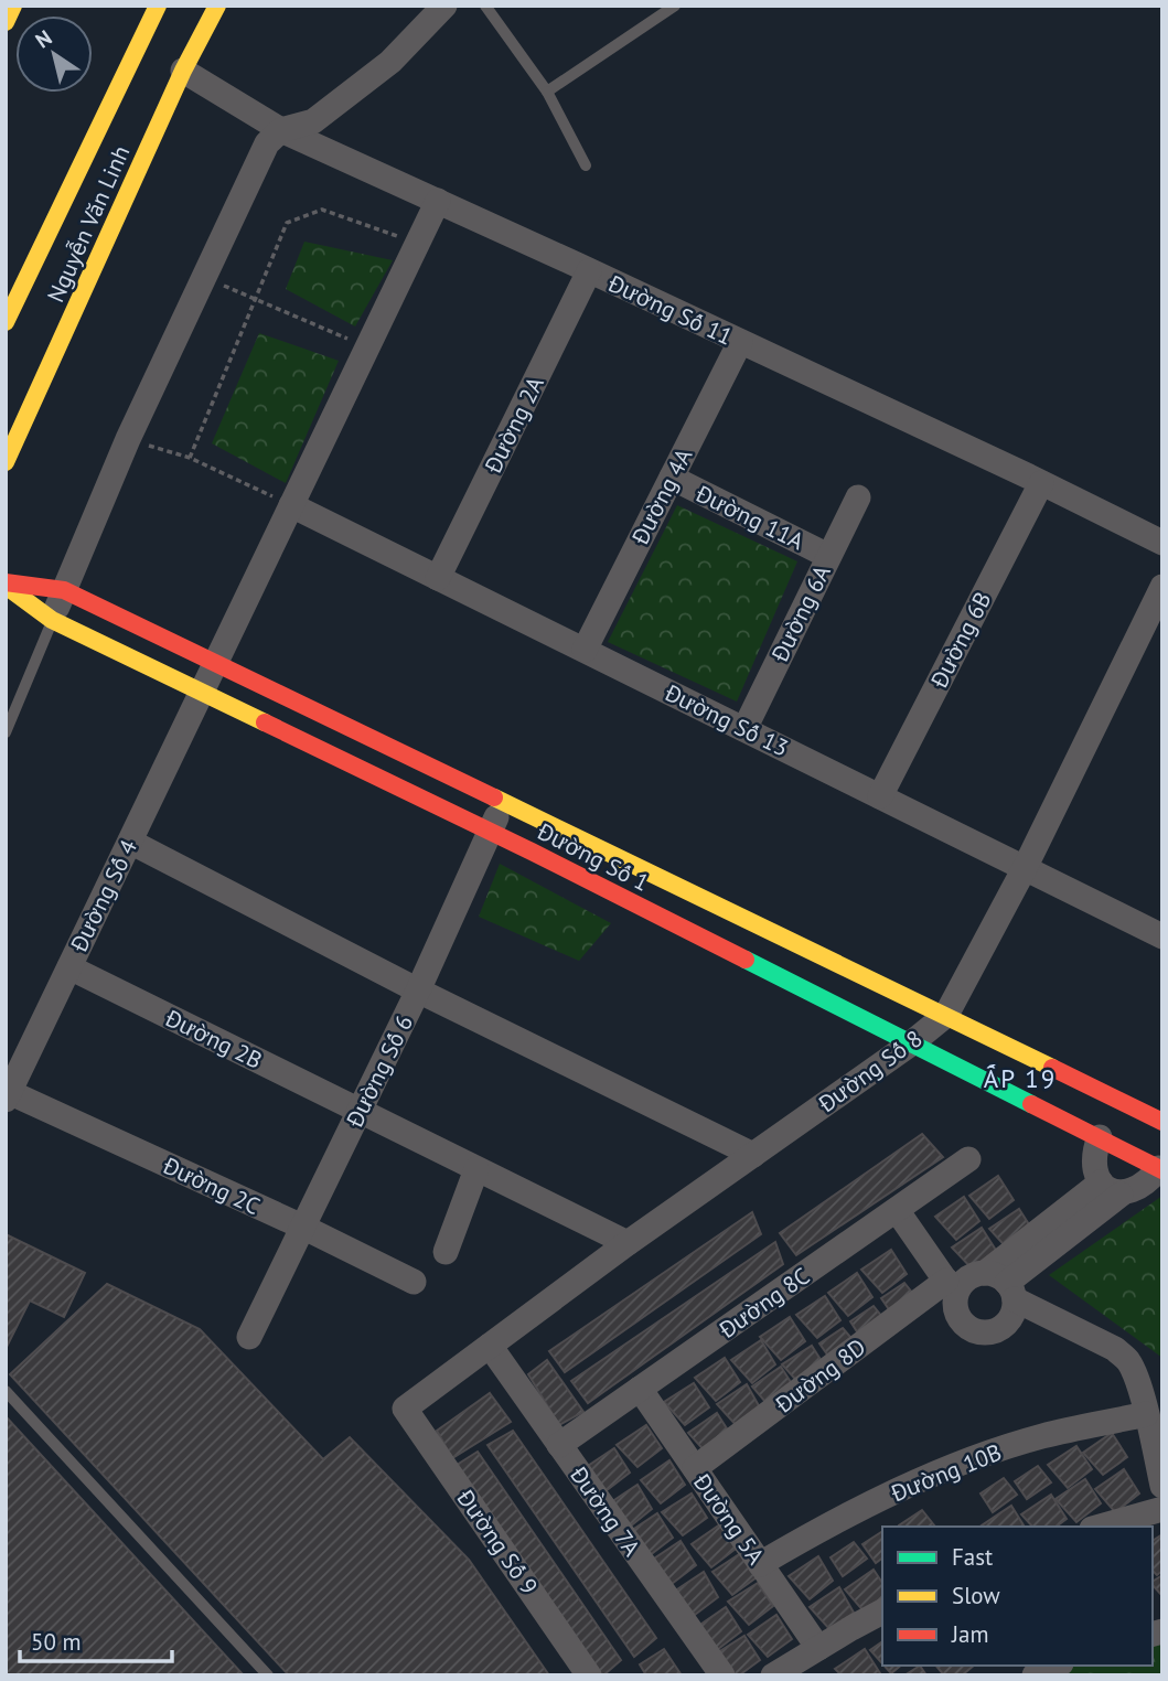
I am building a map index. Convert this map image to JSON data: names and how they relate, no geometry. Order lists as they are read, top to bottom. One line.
{"streets":{"main road":["Nguyễn Văn Linh","Đường Số 1"],"street":["Đường Số 11","Đường 2A","Đường 4A","Đường 11A","Đường 6A","Đường 6B","Đường Số 13","Đường Số 4","Đường 2B","Đường Số 6","Đường Số 8","Đường 2C","Đường 8C","Đường 8D","Đường 10B","Đường 7A","Đường 5A","Đường Số 9"]},"crossings":[["Nguyễn Văn Linh","Đường Số 11"],["Đường Số 11","Đường 2A"],["Đường Số 11","Đường 4A"],["Đường Số 11","Đường 6B"],["Đường Số 11","Đường Số 4"],["Đường 2A","Đường Số 13"],["Đường 4A","Đường 11A"],["Đường 4A","Đường Số 13"],["Đường 11A","Đường 6A"],["Đường 6A","Đường Số 13"],["Đường 6B","Đường Số 13"],["Đường Số 13","Đường Số 4"],["Đường Số 13","Đường Số 8"],["Đường Số 1","Đường Số 4"],["Đường Số 1","Đường Số 6"],["Đường Số 1","Đường Số 8"],["Đường Số 4","Đường 2B"],["Đường Số 4","Đường 2C"],["Đường 2B","Đường Số 6"],["Đường 2B","Đường Số 8"],["Đường Số 6","Đường 2C"],["Đường Số 8","Đường 7A"],["Đường Số 8","Đường Số 9"],["Đường 8C","Đường 7A"],["Đường 8C","Đường 5A"],["Đường 8D","Đường 5A"],["Đường 10B","Đường 5A"]],"districts":["ẤP 19"],"legend":["Fast","Slow","Jam"],"scale_bar":"50 m","north":"top left"}
